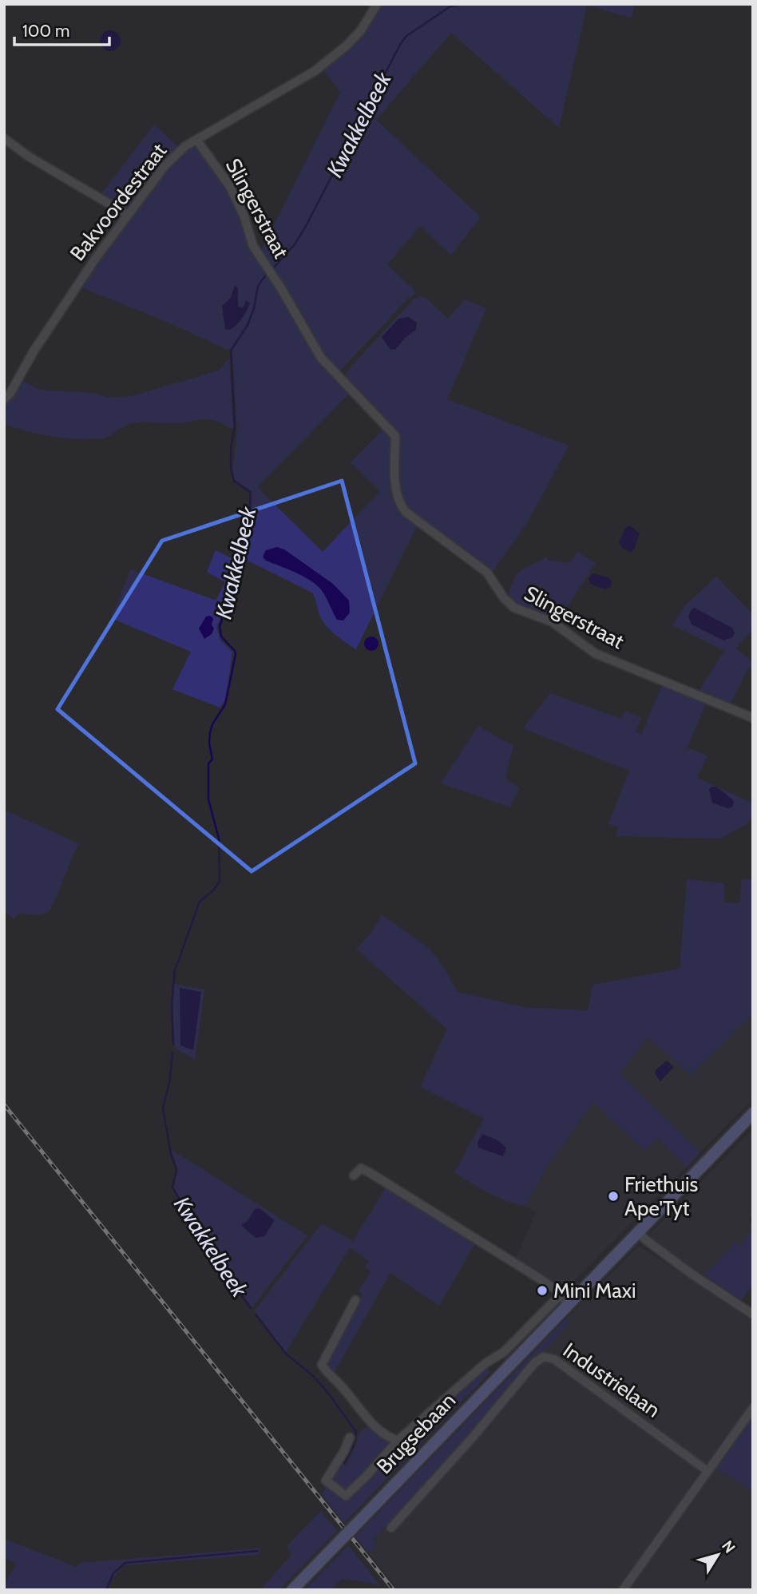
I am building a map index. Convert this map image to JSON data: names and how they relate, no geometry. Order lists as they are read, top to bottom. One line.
{"streets":{"main road":["Brugsebaan"],"street":["Bakvoordestraat","Slingerstraat","Industrielaan"]},"crossings":[["Bakvoordestraat","Slingerstraat"]],"water":["Kwakkelbeek"],"places":["Friethuis Ape'Tyt","Mini Maxi"],"scale_bar":"100 m","north":"top right"}
